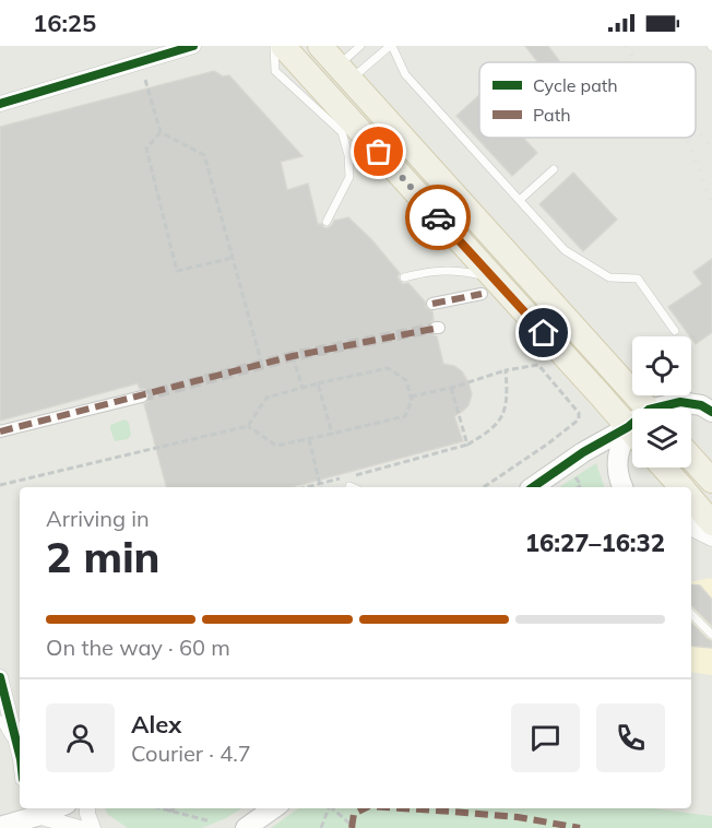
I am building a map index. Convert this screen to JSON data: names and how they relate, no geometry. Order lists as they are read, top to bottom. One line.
{"legend":["Cycle path","Path"],"page":{"status":"16:25","heading":["2 min","Arriving in","16:27–16:32"],"panel":["Alex","Courier · 4.7"],"bar":"On the way · 60 m"}}
